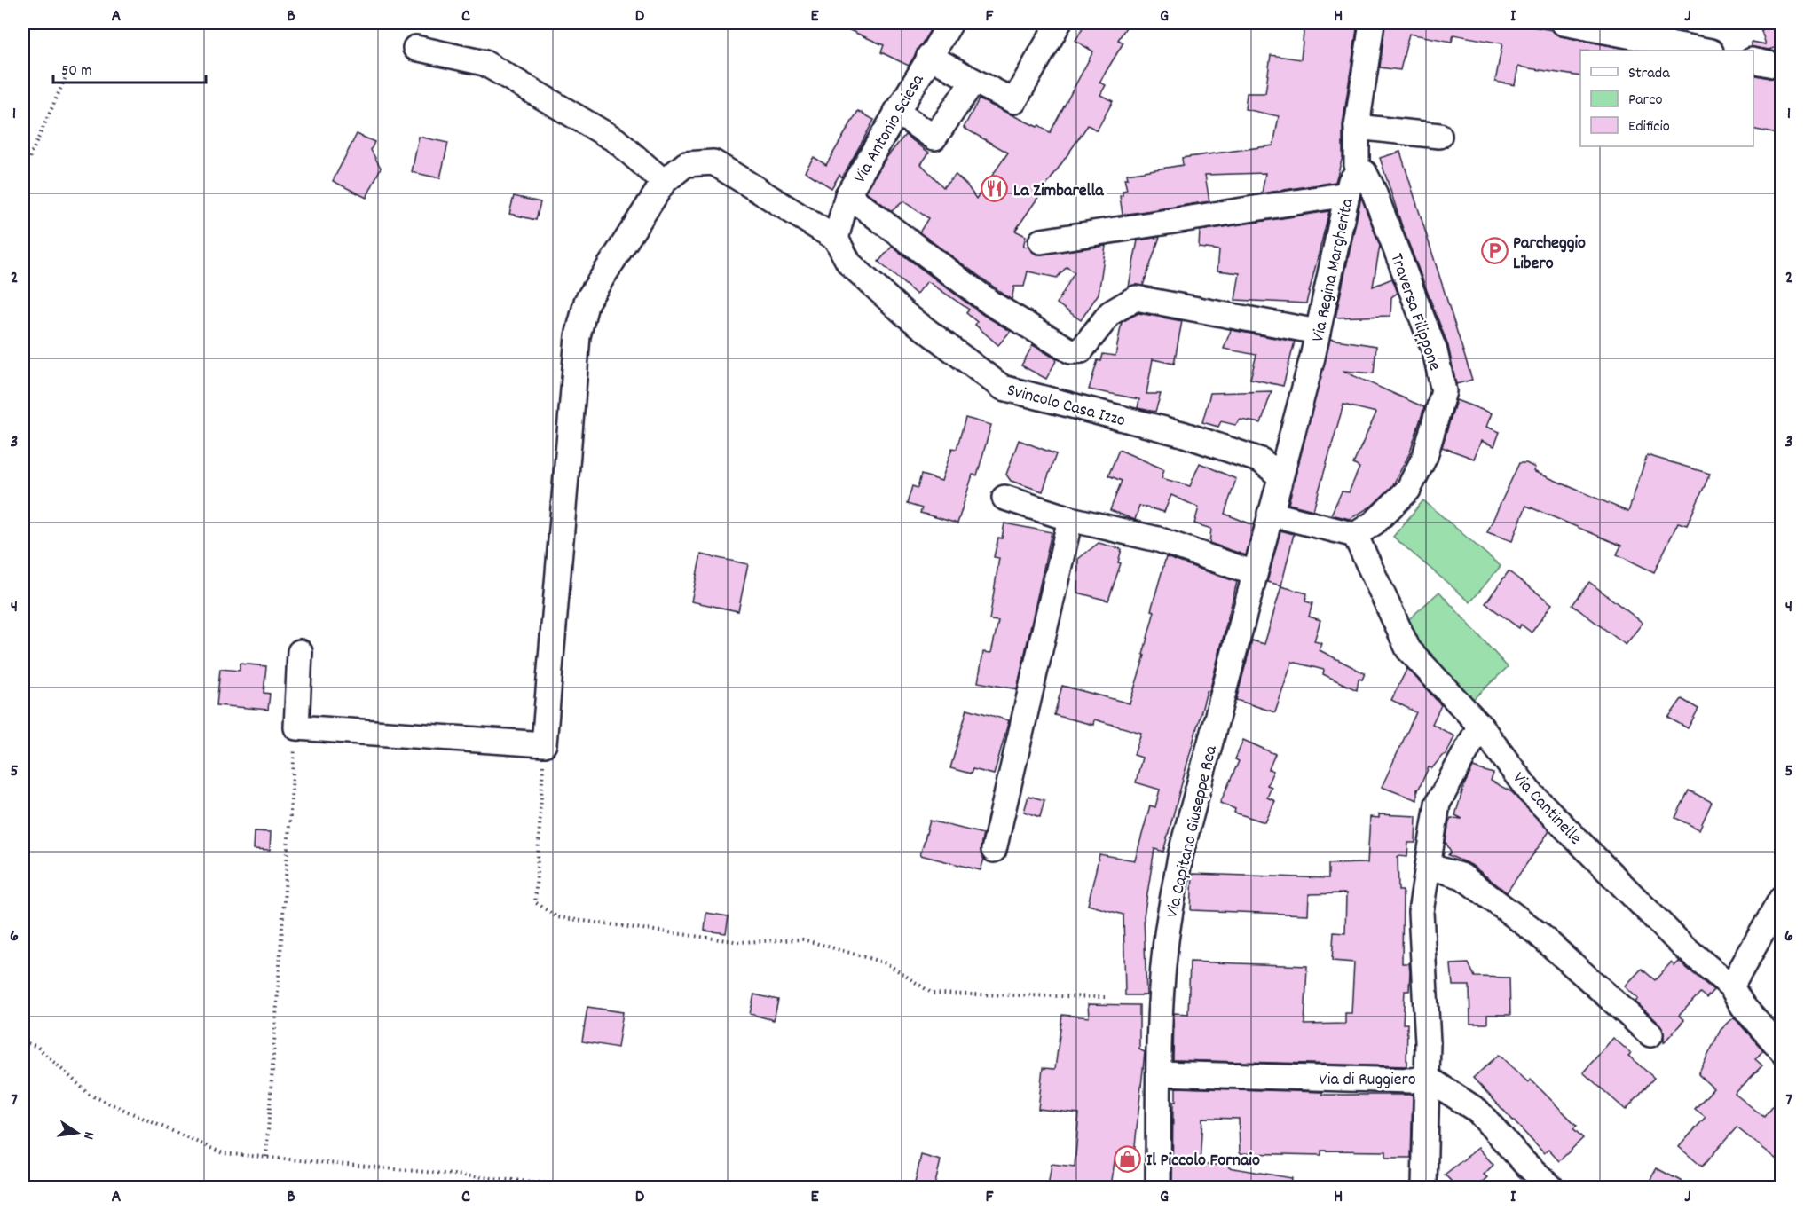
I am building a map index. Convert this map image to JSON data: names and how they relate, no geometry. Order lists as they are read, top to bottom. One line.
{"streets":{"street":["Via Antonio Sciesa","Via Regina Margherita","Traversa Filippone","Svincolo Casa Izzo","Via Cantinelle","Via Capitano Giuseppe Rea","Via di Ruggiero"]},"crossings":[["Via Antonio Sciesa","Svincolo Casa Izzo"],["Via Regina Margherita","Traversa Filippone"],["Via Regina Margherita","Svincolo Casa Izzo"],["Via Regina Margherita","Via Capitano Giuseppe Rea"],["Traversa Filippone","Via Cantinelle"],["Via Cantinelle","Via di Ruggiero"],["Via Capitano Giuseppe Rea","Via di Ruggiero"]],"places":{"restaurant":["La Zimbarella"],"parking":["Parcheggio Libero"],"shop":["Il Piccolo Fornaio"]},"legend":["Strada","Parco","Edificio"],"scale_bar":"50 m","north":"right","grid":{"columns":["A","B","C","D","E","F","G","H","I","J"],"rows":["1","2","3","4","5","6","7"]}}
